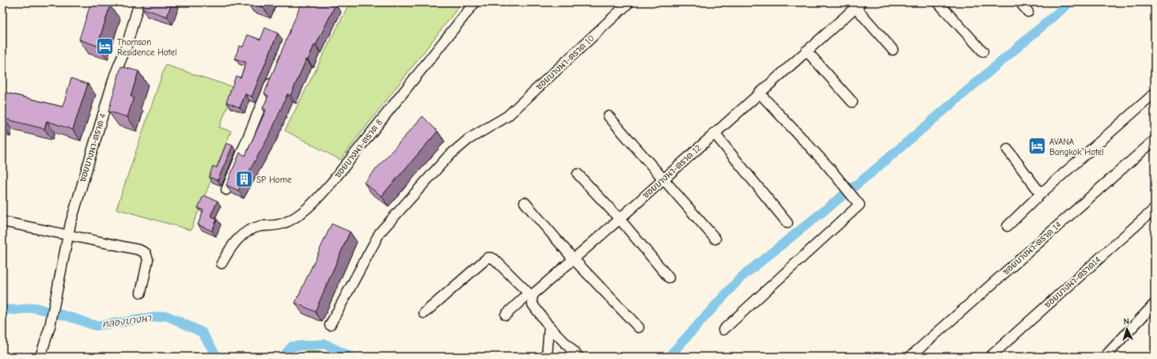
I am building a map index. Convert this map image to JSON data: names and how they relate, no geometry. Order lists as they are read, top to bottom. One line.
{"streets":{"street":["ซอยบางนา-ตราด 10","ซอยบางนา-ตราด 4","ซอยบางนา-ตราด 8","ซอยบางนา-ตราด 12","ซอยบางนา-ตราด 14","ซอยบางนา-ตราด14"]},"water":["คลองบางนา"],"places":{"hotel":["Thomson Residence Hotel","AVANA Bangkok Hotel"],"building":["SP Home"]},"north":"top"}
